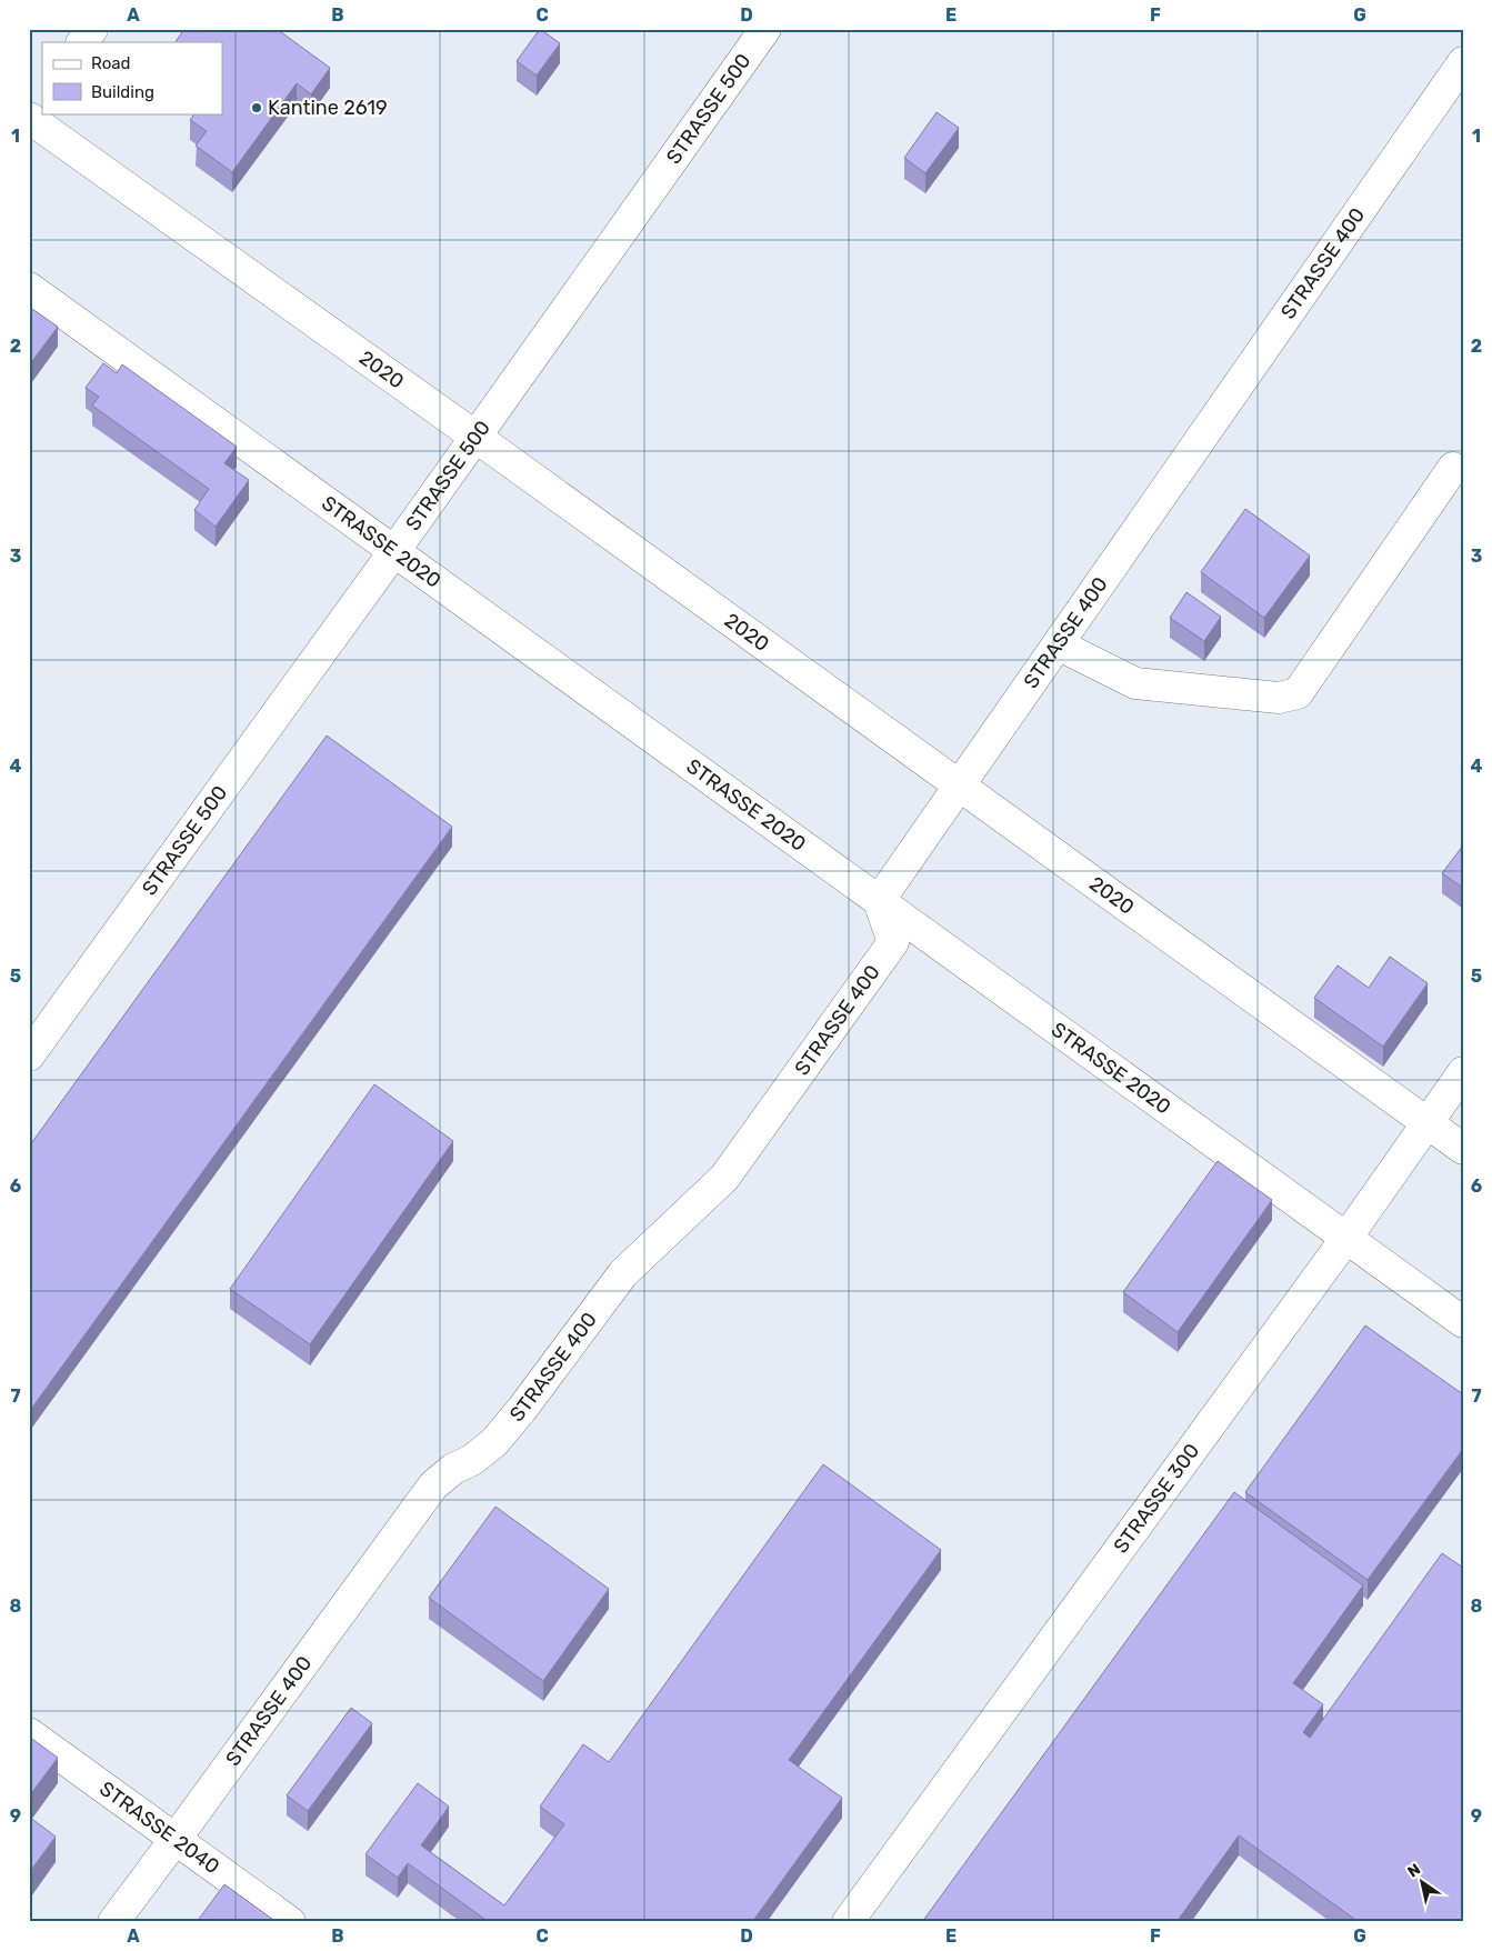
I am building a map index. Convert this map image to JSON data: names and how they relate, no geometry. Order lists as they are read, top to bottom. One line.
{"streets":{"lane":["STRASSE 500","STRASSE 400","2020","STRASSE 2020","STRASSE 300","STRASSE 2040"]},"crossings":[["STRASSE 500","2020"],["STRASSE 500","STRASSE 2020"],["STRASSE 400","2020"],["STRASSE 400","STRASSE 2020"],["STRASSE 400","STRASSE 2040"],["2020","STRASSE 300"],["STRASSE 2020","STRASSE 300"]],"places":["Kantine 2619"],"legend":["Road","Building"],"north":"top left","grid":{"columns":["A","B","C","D","E","F","G"],"rows":["1","2","3","4","5","6","7","8","9"]}}
